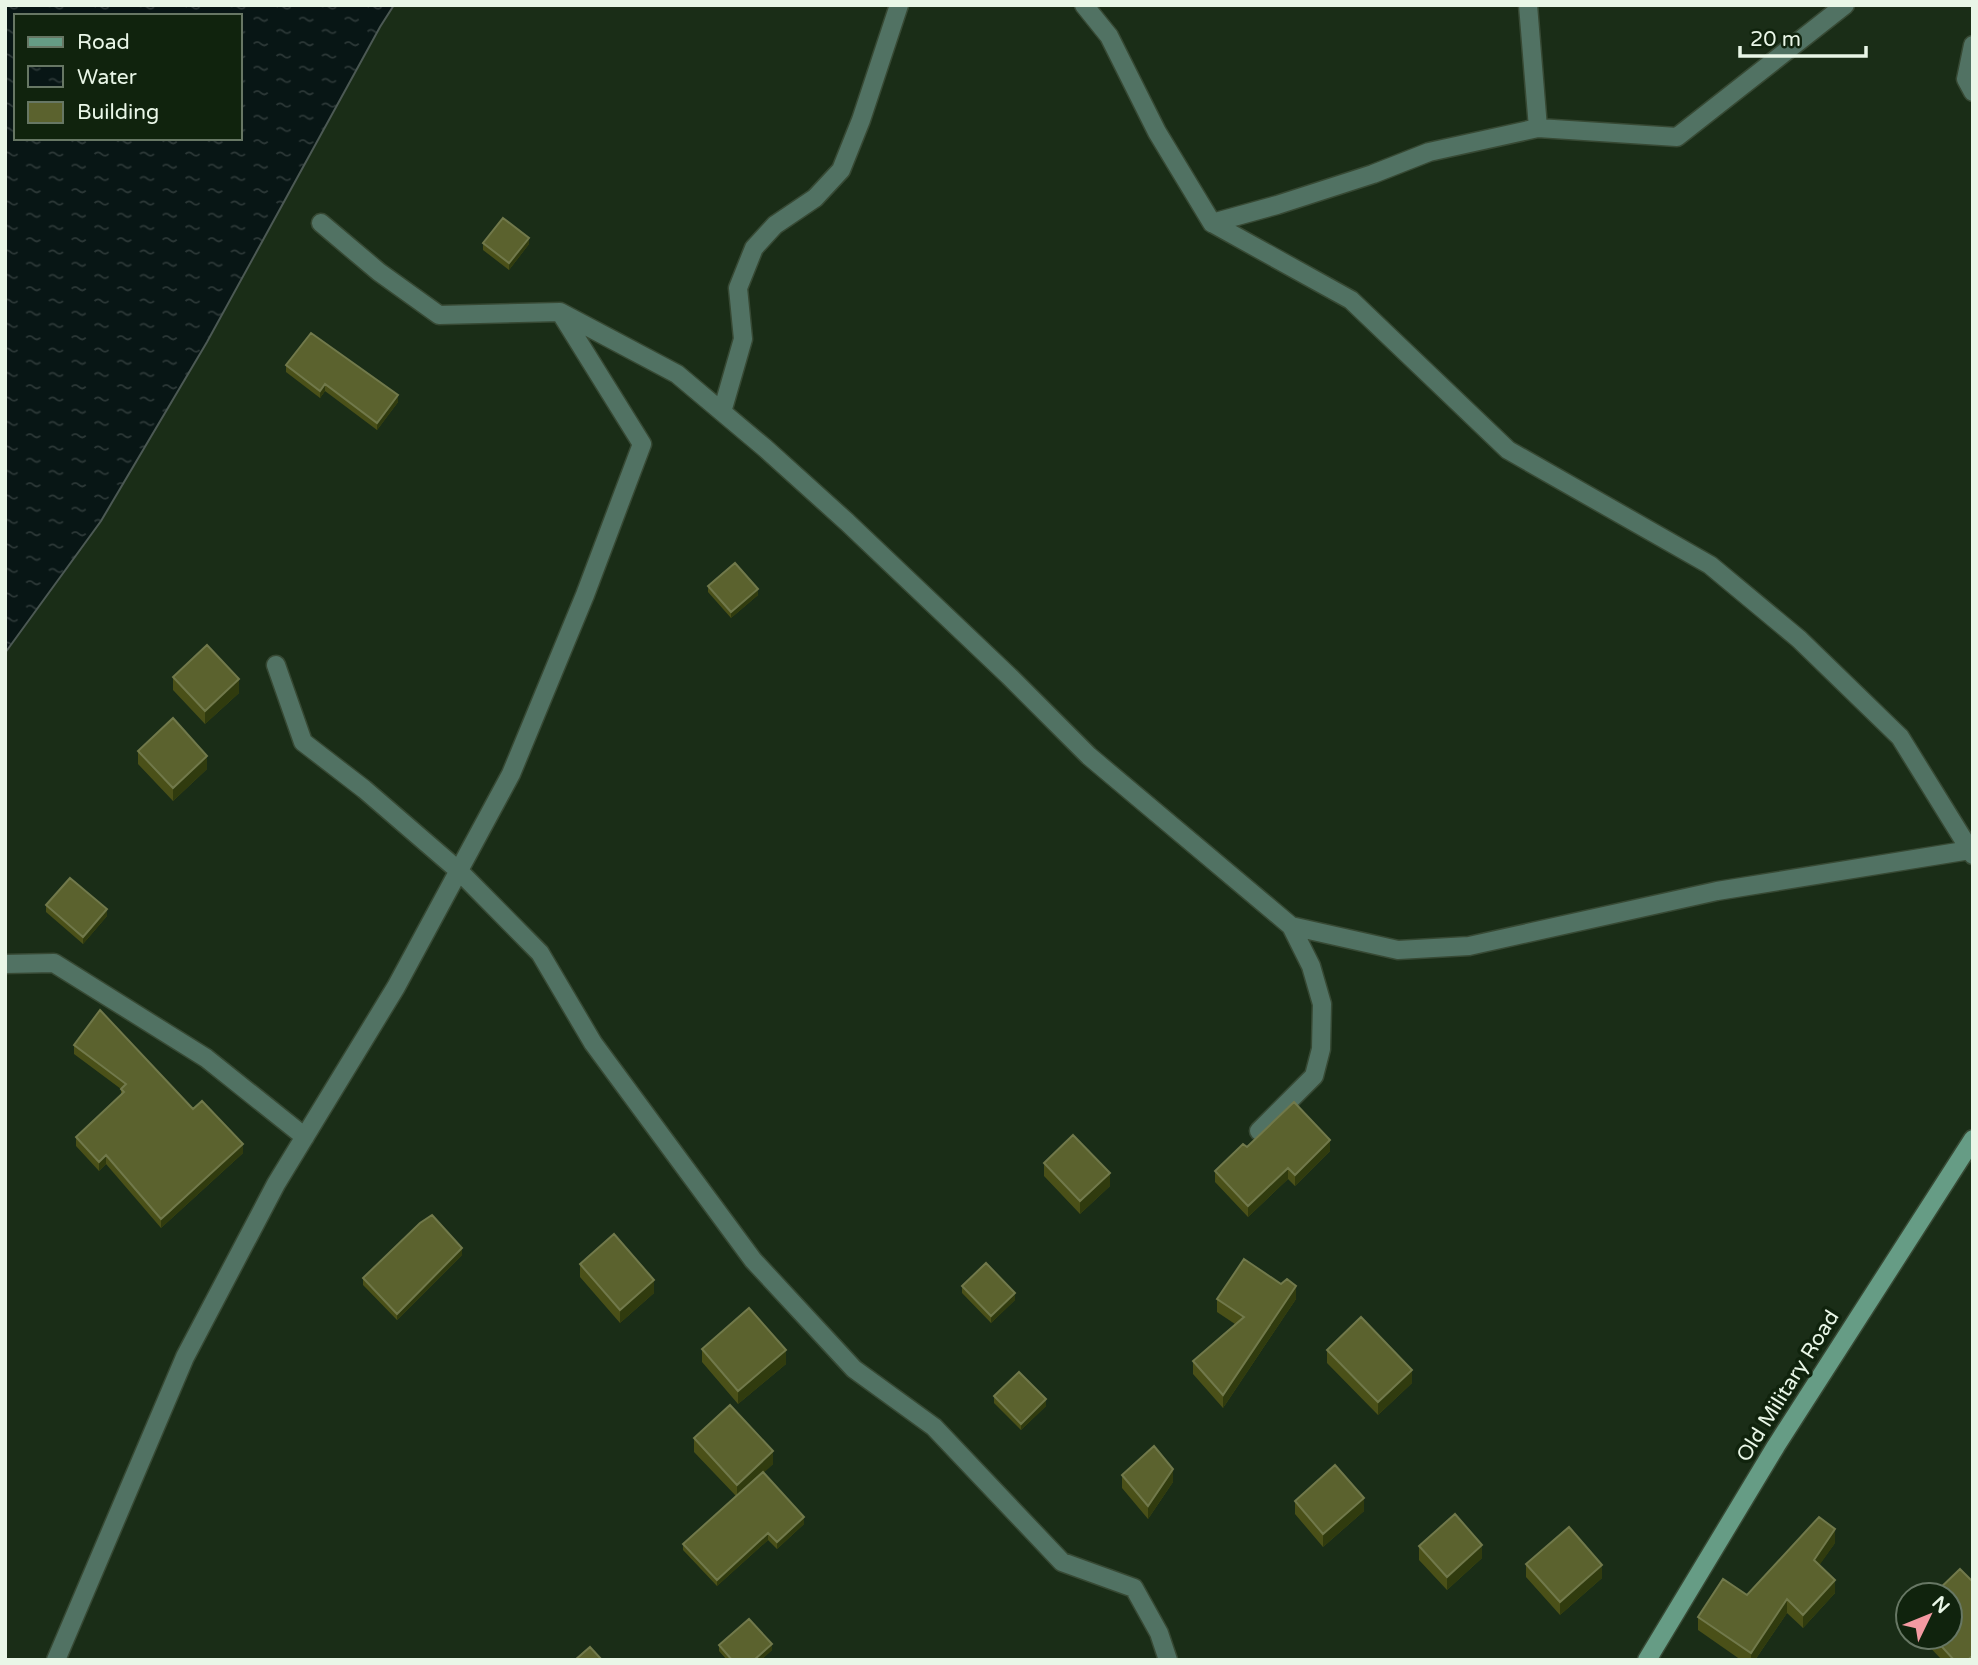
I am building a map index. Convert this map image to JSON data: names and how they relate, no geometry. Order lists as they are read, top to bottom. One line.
{"streets":{"main road":["Old Military Road"]},"legend":["Road","Water","Building"],"scale_bar":"20 m","north":"top right"}
